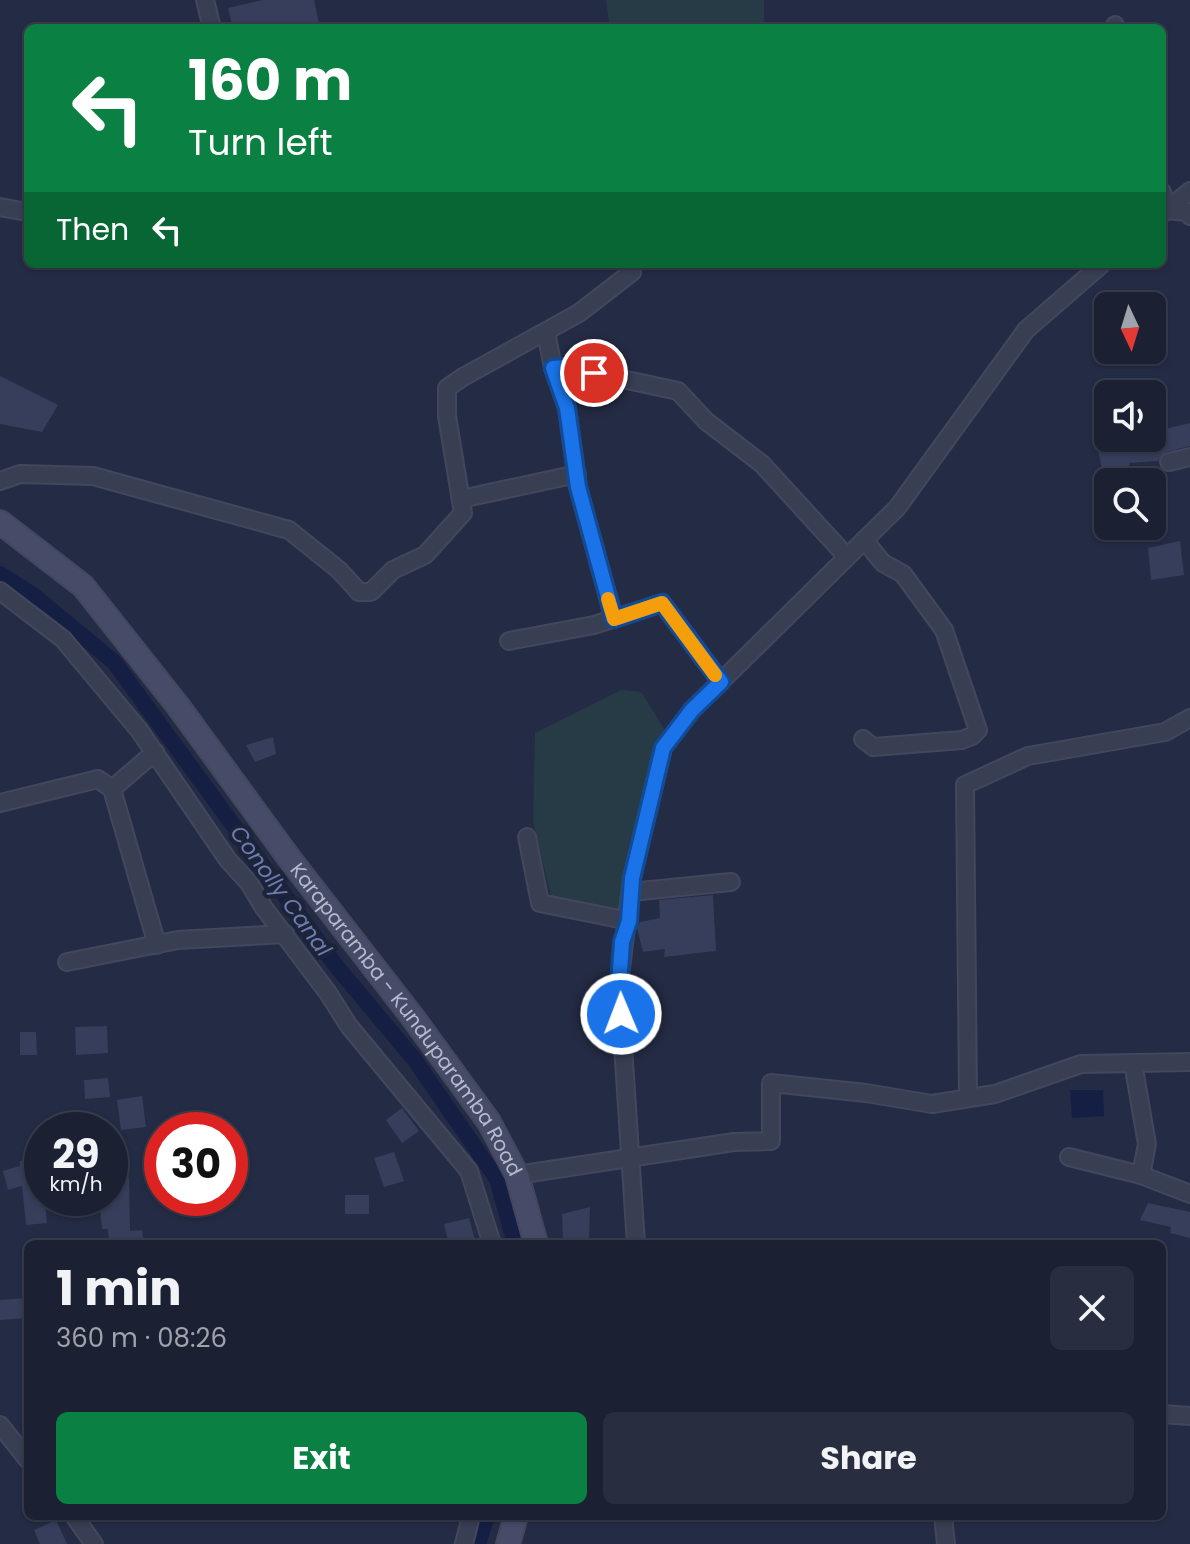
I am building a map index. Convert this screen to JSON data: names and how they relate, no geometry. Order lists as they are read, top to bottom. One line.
{"streets":{"main road":["Karaparamba - Kunduparamba Road"]},"water":["Conolly Canal"],"north":"bottom","page":{"turn":["160 m","Turn left"],"then":"Then","speed":"29 km/h","limit":"30","heading":["1 min","360 m · 08:26"],"buttons":["Exit","Share"]}}
